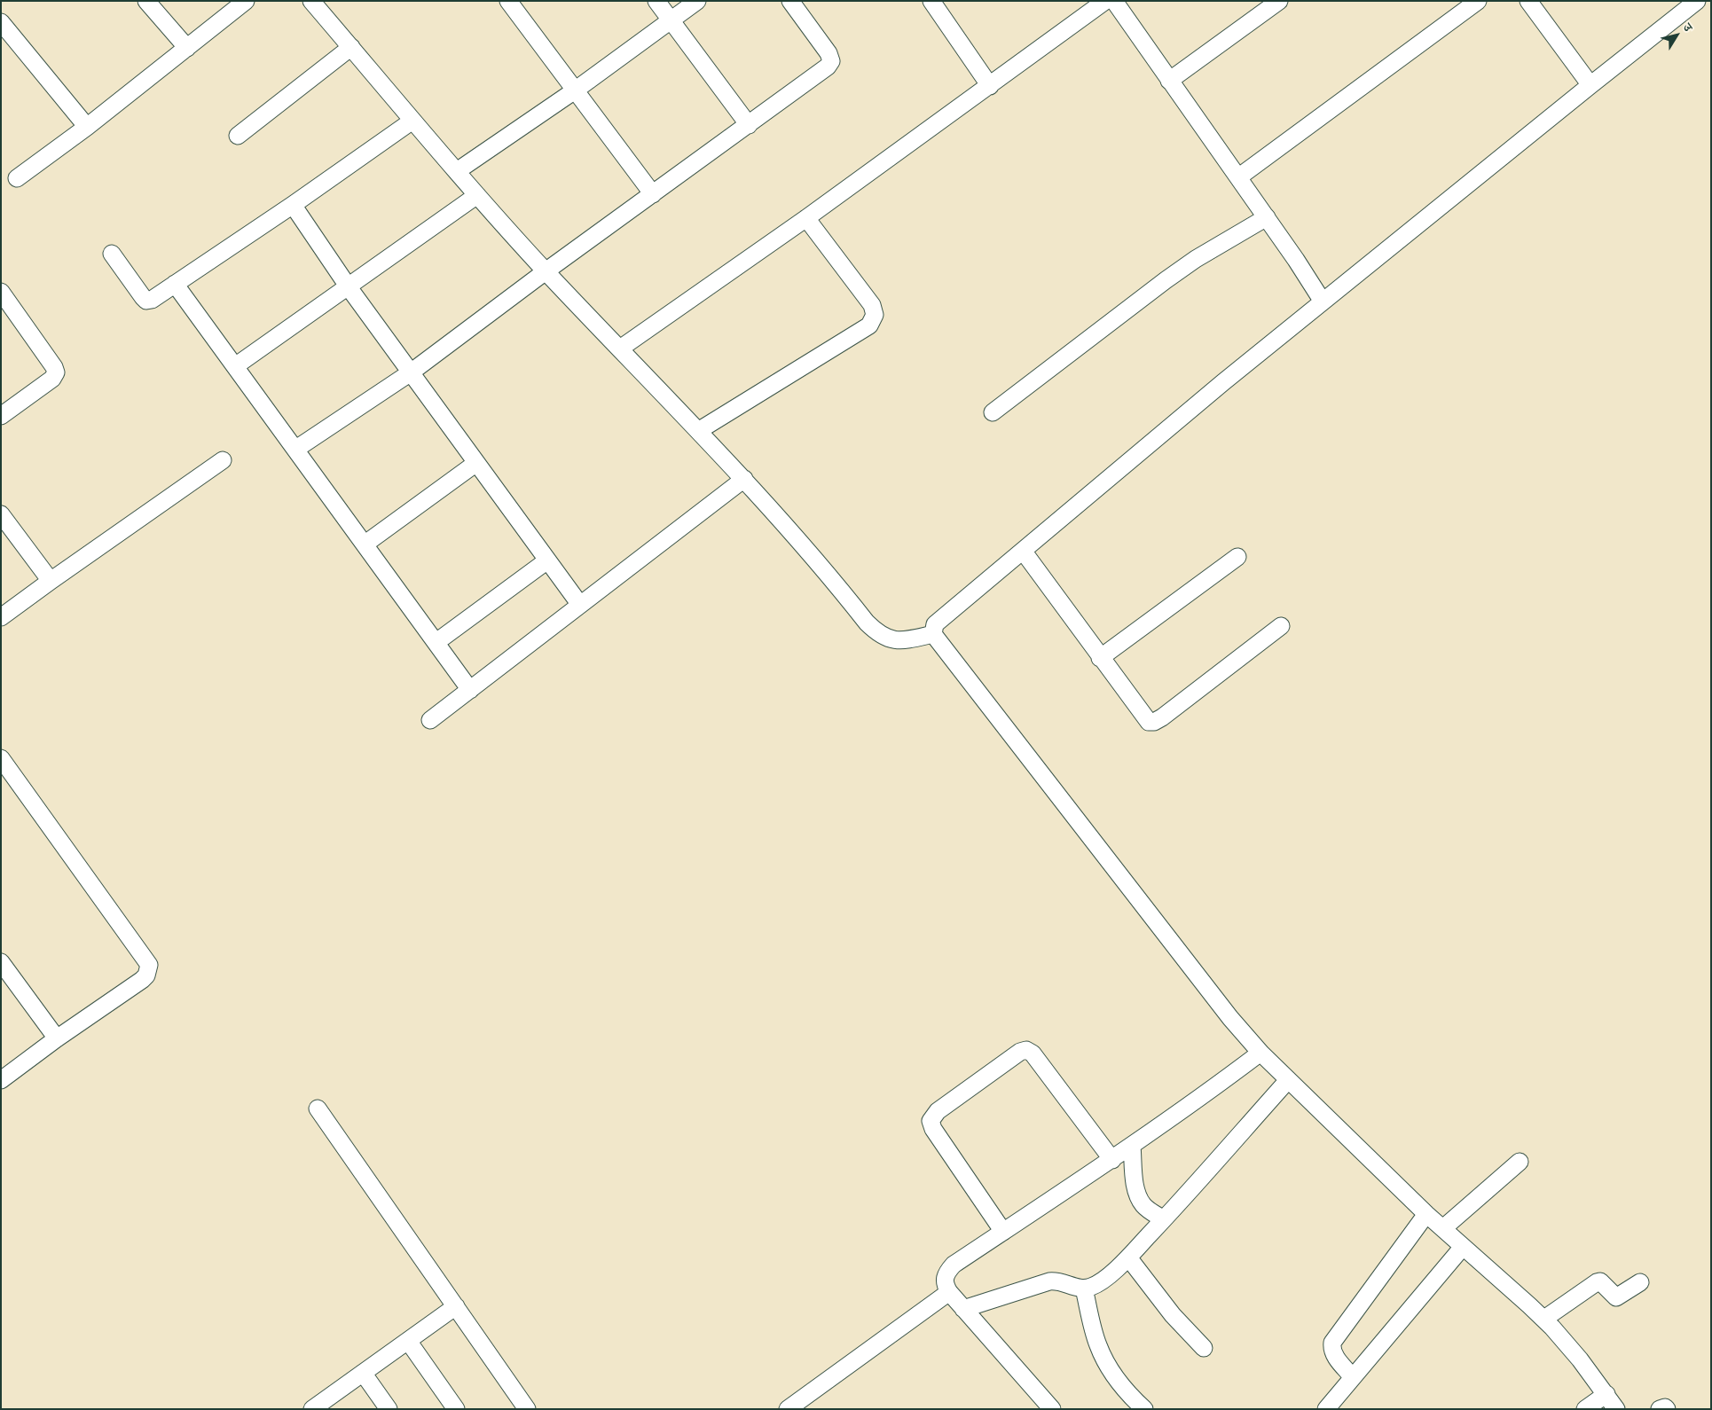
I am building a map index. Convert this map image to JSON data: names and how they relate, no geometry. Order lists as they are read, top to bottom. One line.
{"north":"top right"}
